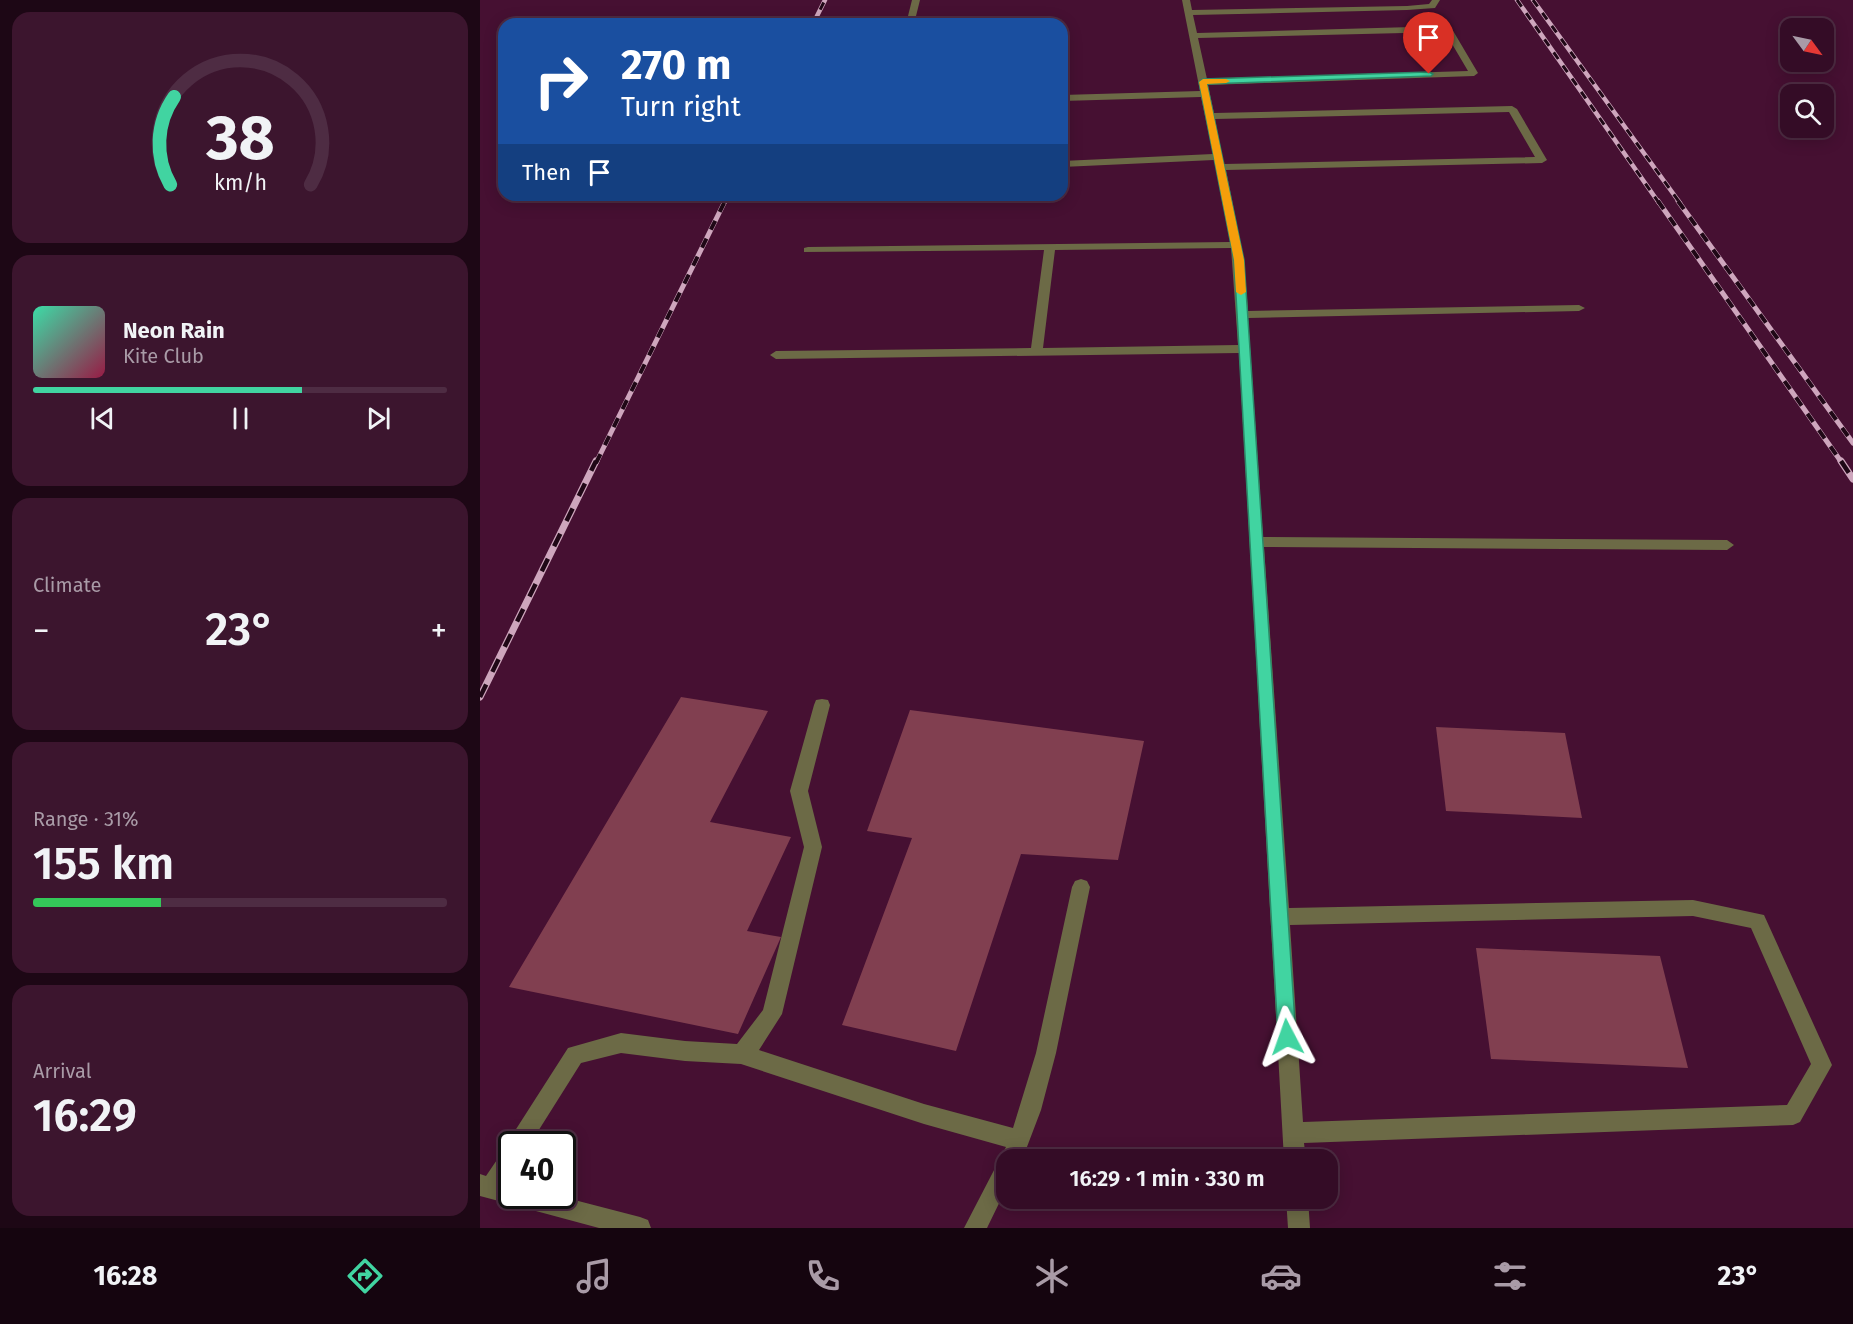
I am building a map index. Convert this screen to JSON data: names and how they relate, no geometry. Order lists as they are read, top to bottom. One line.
{"north":"bottom right","page":{"turn":["270 m","Turn right"],"then":"Then","song":["Neon Rain","Kite Club"],"tile":["Climate",["Range · 31%","155 km"],["Arrival","16:29"]],"heat":["−","23°","+"],"limit":"40","trip":"16:29 · 1 min · 330 m","tabs":["16:28","23°"],"gauge":["38","km/h"]}}
